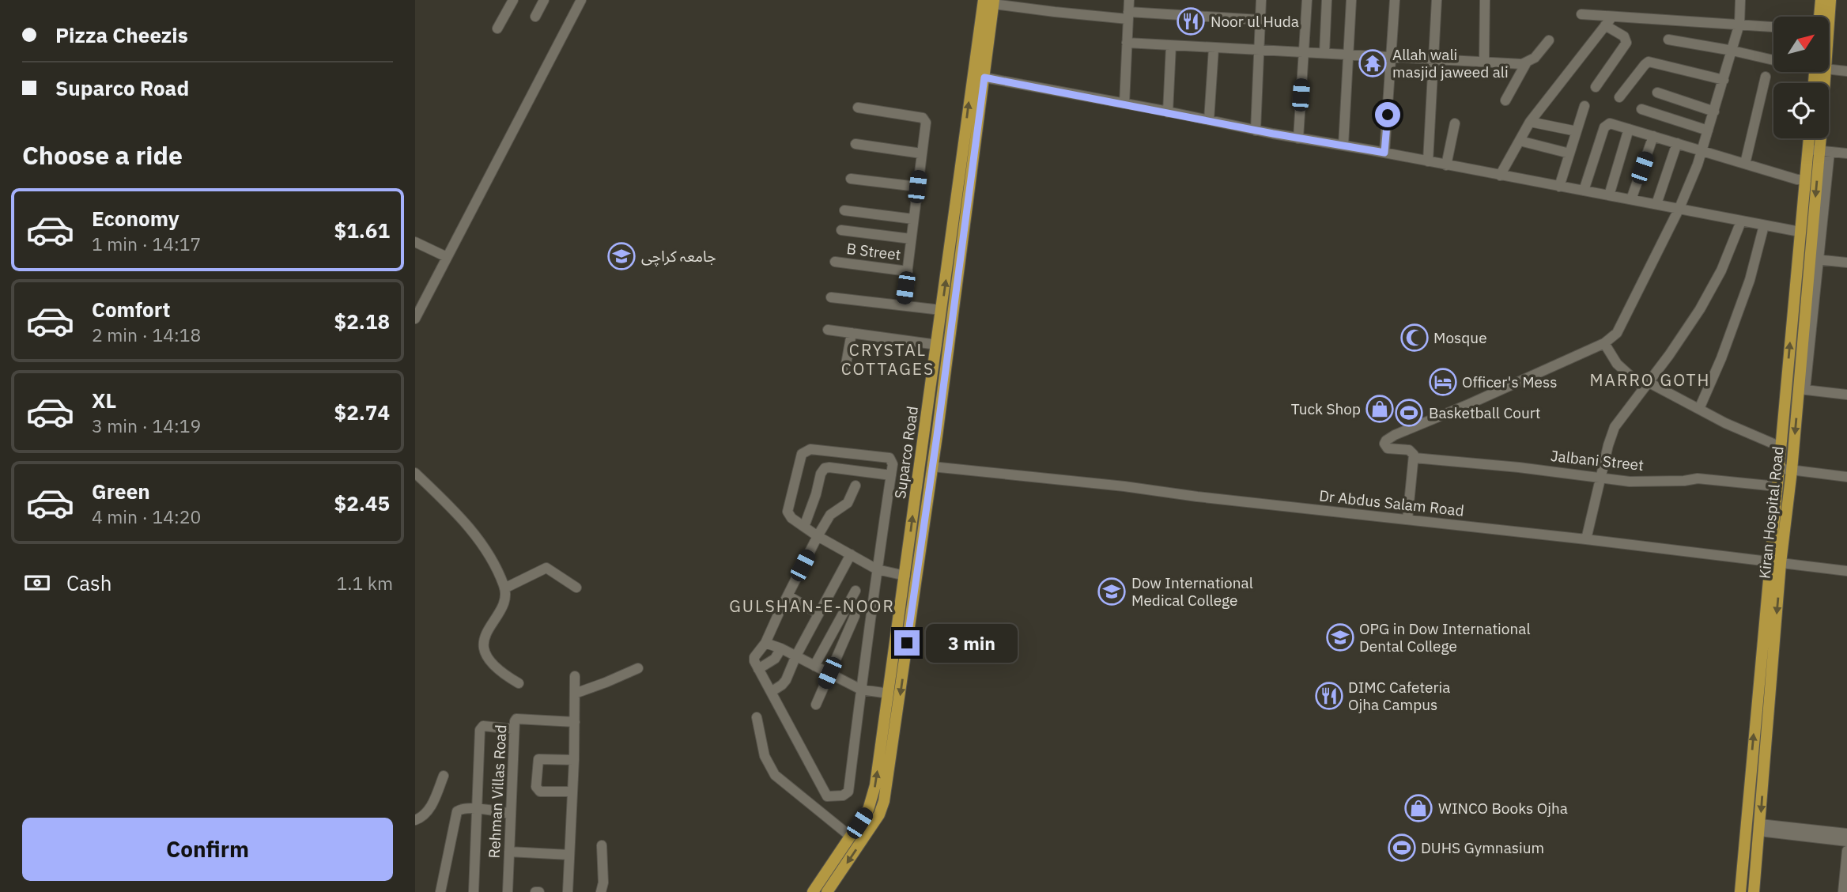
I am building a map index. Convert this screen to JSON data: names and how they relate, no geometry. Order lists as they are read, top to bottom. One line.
{"streets":{"main road":["Suparco Road","Kiran Hospital Road"],"street":["B Street","Jalbani Street","Dr Abdus Salam Road","Rehman Villas Road"]},"crossings":[["Suparco Road","Dr Abdus Salam Road"],["Jalbani Street","Kiran Hospital Road"],["Dr Abdus Salam Road","Kiran Hospital Road"]],"districts":["CRYSTAL COTTAGES","MARRO GOTH","GULSHAN-E-NOOR"],"places":{"restaurant":["Noor ul Huda","DIMC Cafeteria Ojha Campus"],"temple":["Allah wali masjid jaweed ali"],"school or university":["جامعہ کراچی","Dow International Medical College","OPG in Dow International Dental College"],"mosque":["Mosque"],"hotel":["Officer's Mess"],"shop":["Tuck Shop","WINCO Books Ojha"],"sports":["Basketball Court","DUHS Gymnasium"]},"north":"top right","page":{"banner":["Pizza Cheezis","Suparco Road"],"heading":"Choose a ride","list":[{"name":"Economy","note":"1 min · 14:17","value":"$1.61"},{"name":"Comfort","note":"2 min · 14:18","value":"$2.18"},{"name":"XL","note":"3 min · 14:19","value":"$2.74"},{"name":"Green","note":"4 min · 14:20","value":"$2.45"}],"pay":["Cash","1.1 km"],"bubble":"3 min","buttons":"Confirm"}}
